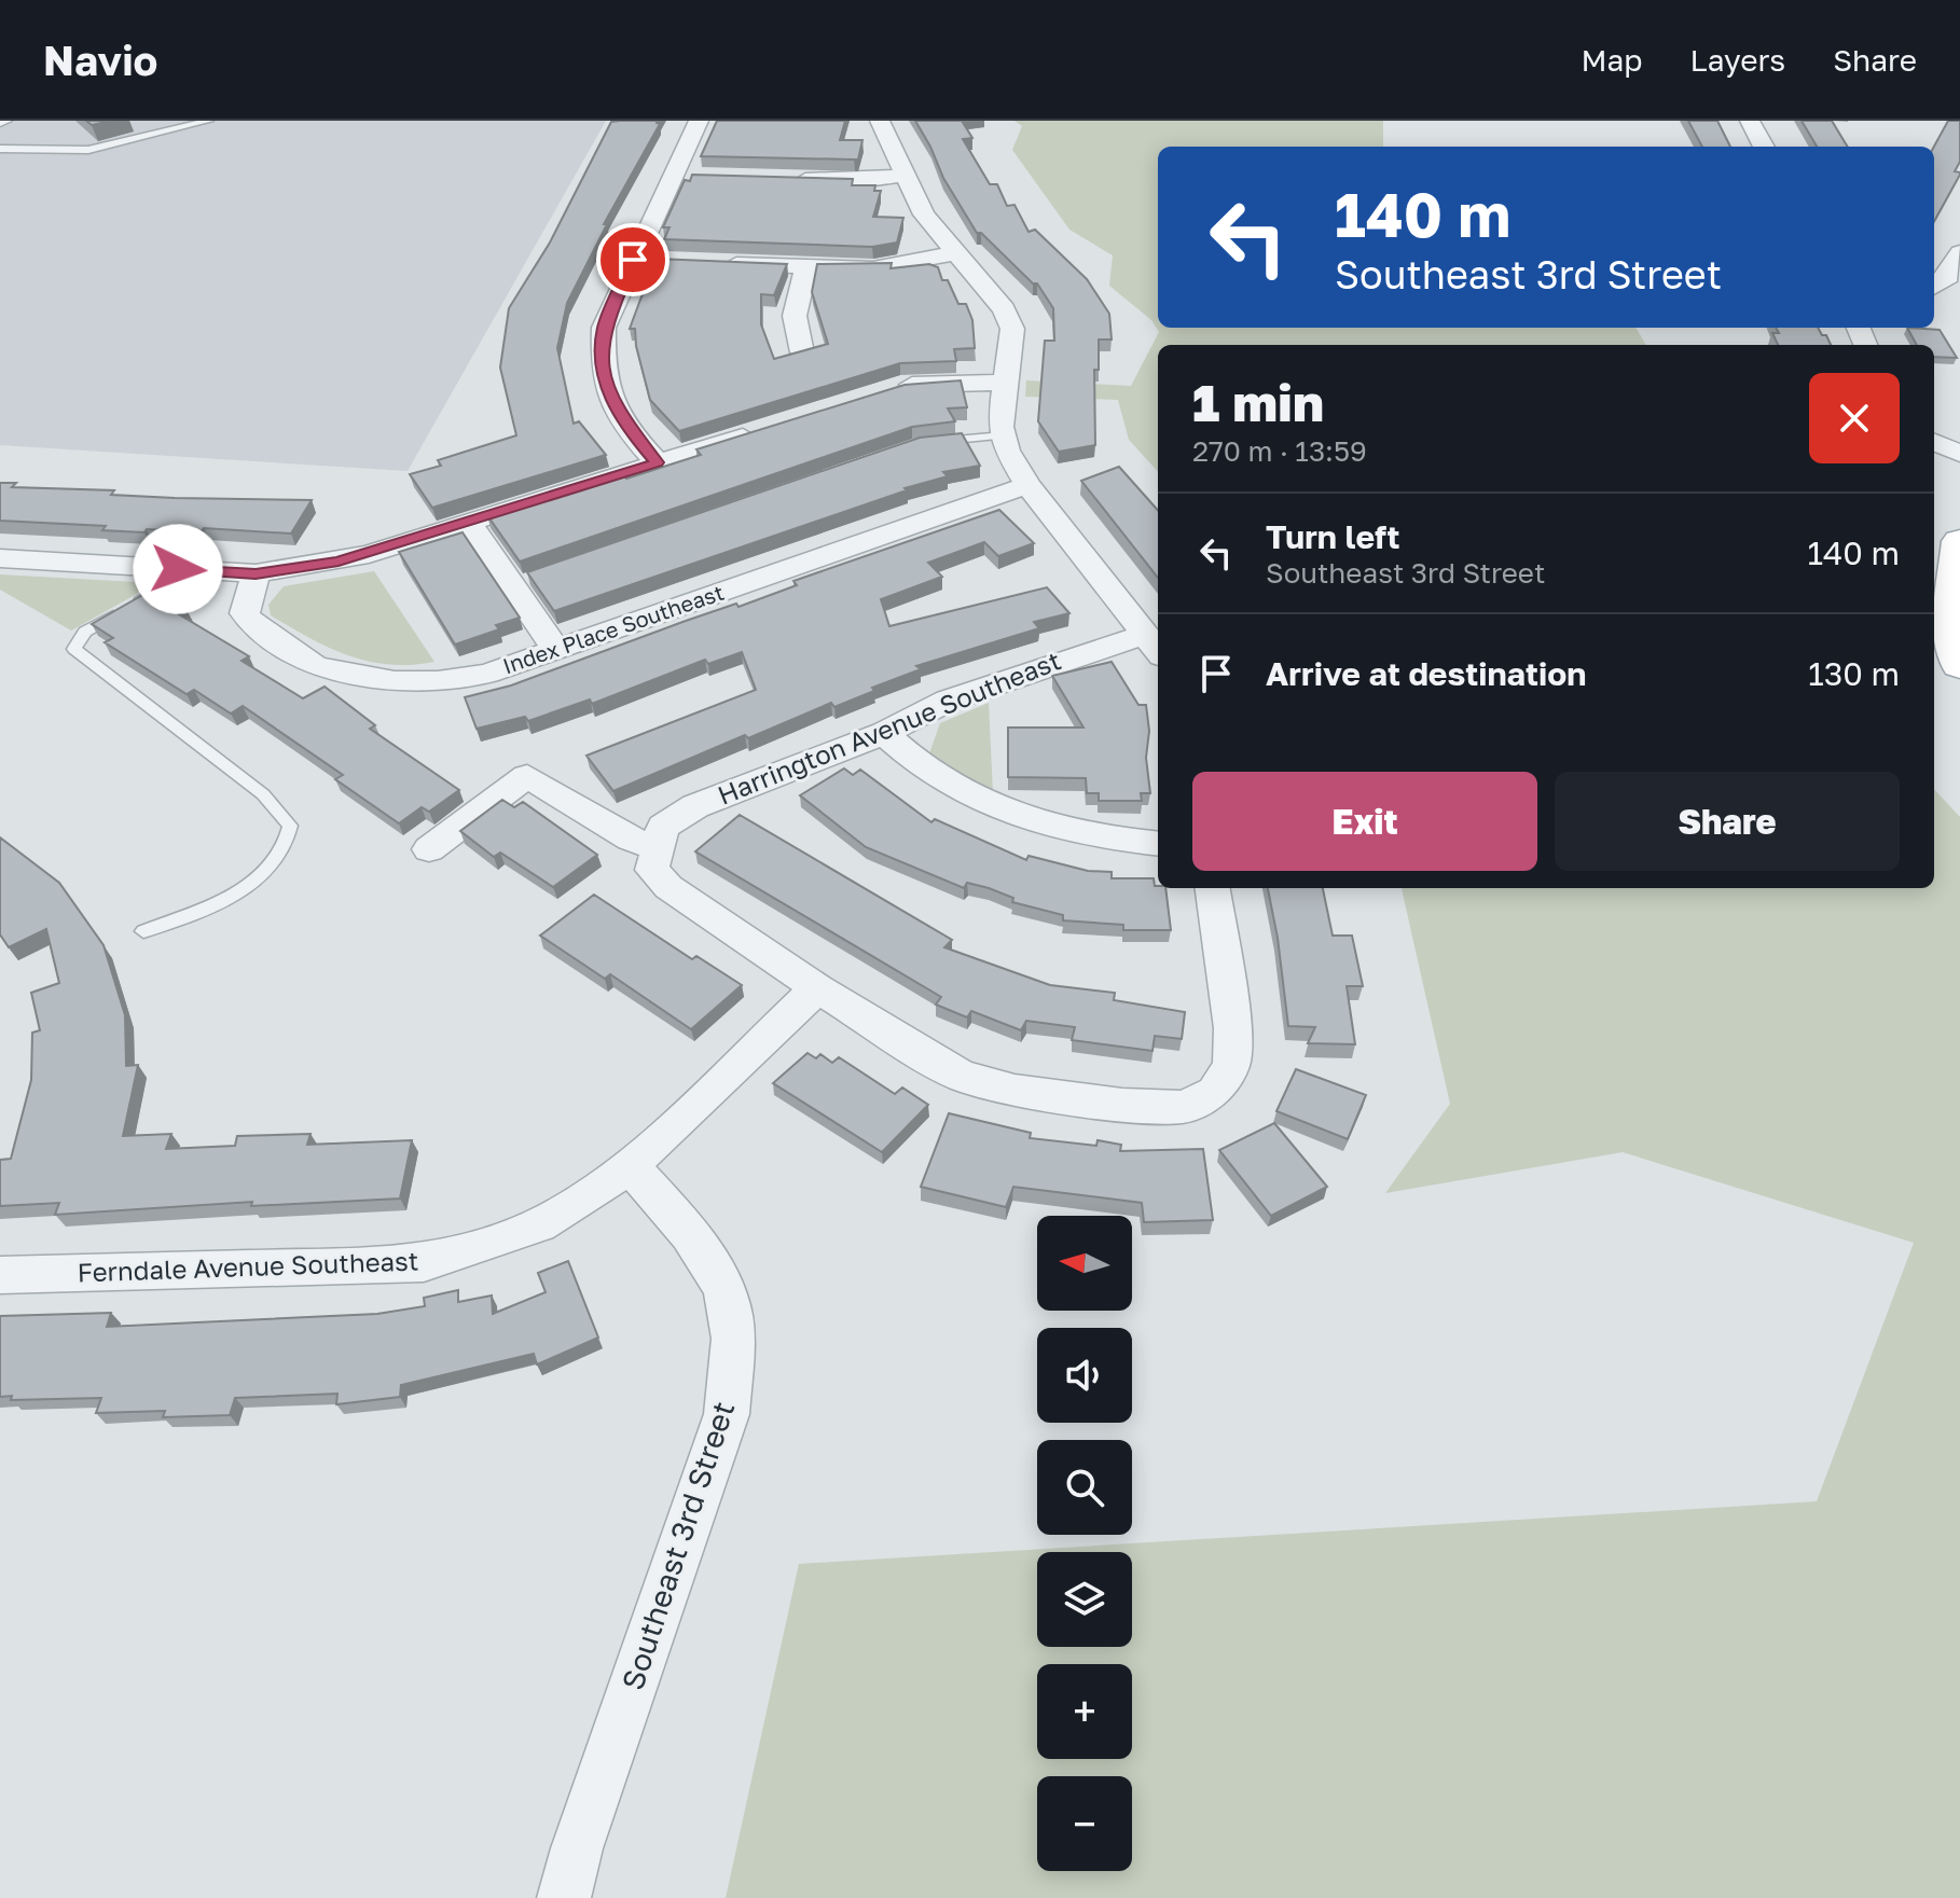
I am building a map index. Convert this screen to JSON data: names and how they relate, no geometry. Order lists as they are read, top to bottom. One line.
{"streets":{"street":["Index Place Southeast","Harrington Avenue Southeast","Ferndale Avenue Southeast","Southeast 3rd Street"]},"crossings":[["Ferndale Avenue Southeast","Southeast 3rd Street"]],"north":"left","page":{"header":"Navio","nav":["Map","Layers","Share"],"turn":["140 m","Southeast 3rd Street"],"heading":["1 min","270 m · 13:59"],"list":[{"name":"Turn left","note":"Southeast 3rd Street","value":"140 m"},{"name":"Arrive at destination","value":"130 m"}],"buttons":["Exit","Share"],"map_buttons":["+","−"]}}
